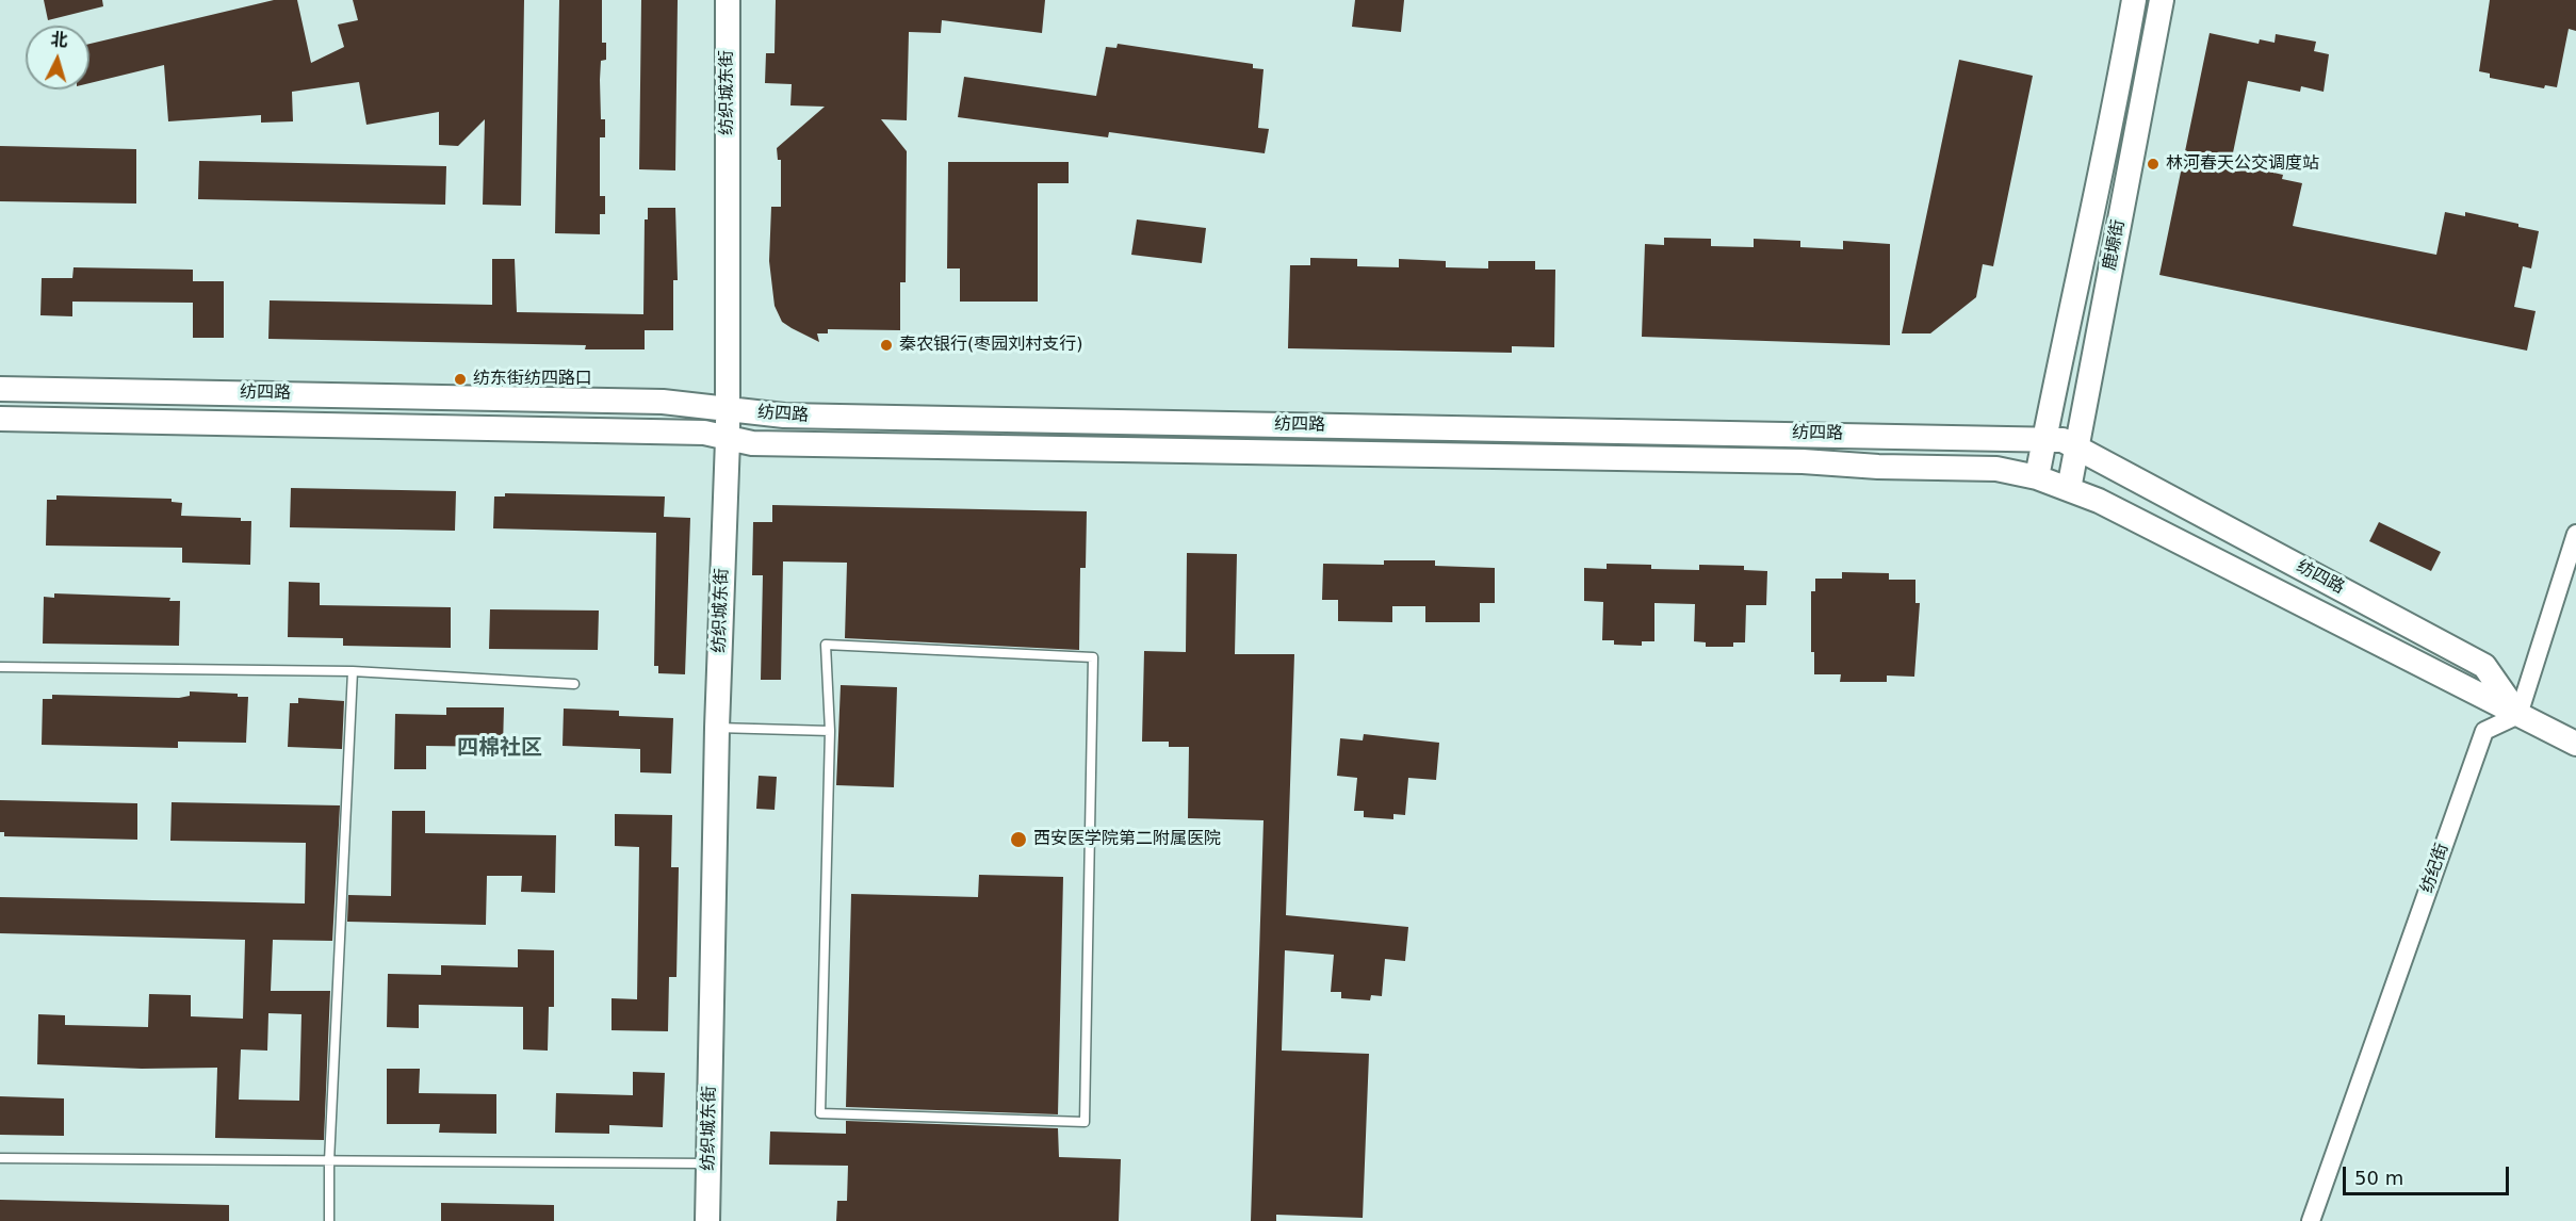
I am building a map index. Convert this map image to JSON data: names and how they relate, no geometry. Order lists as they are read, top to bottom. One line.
{"streets":{"street":["纺织城东街","鹿塬街","纺四路","纺纪街"]},"crossings":[["纺织城东街","纺四路"],["鹿塬街","纺四路"],["纺四路","纺纪街"]],"districts":["四棉社区"],"places":["林河春天公交调度站","秦农银行(枣园刘村支行)","纺东街纺四路口","西安医学院第二附属医院"],"scale_bar":"50 m","north":"top"}
